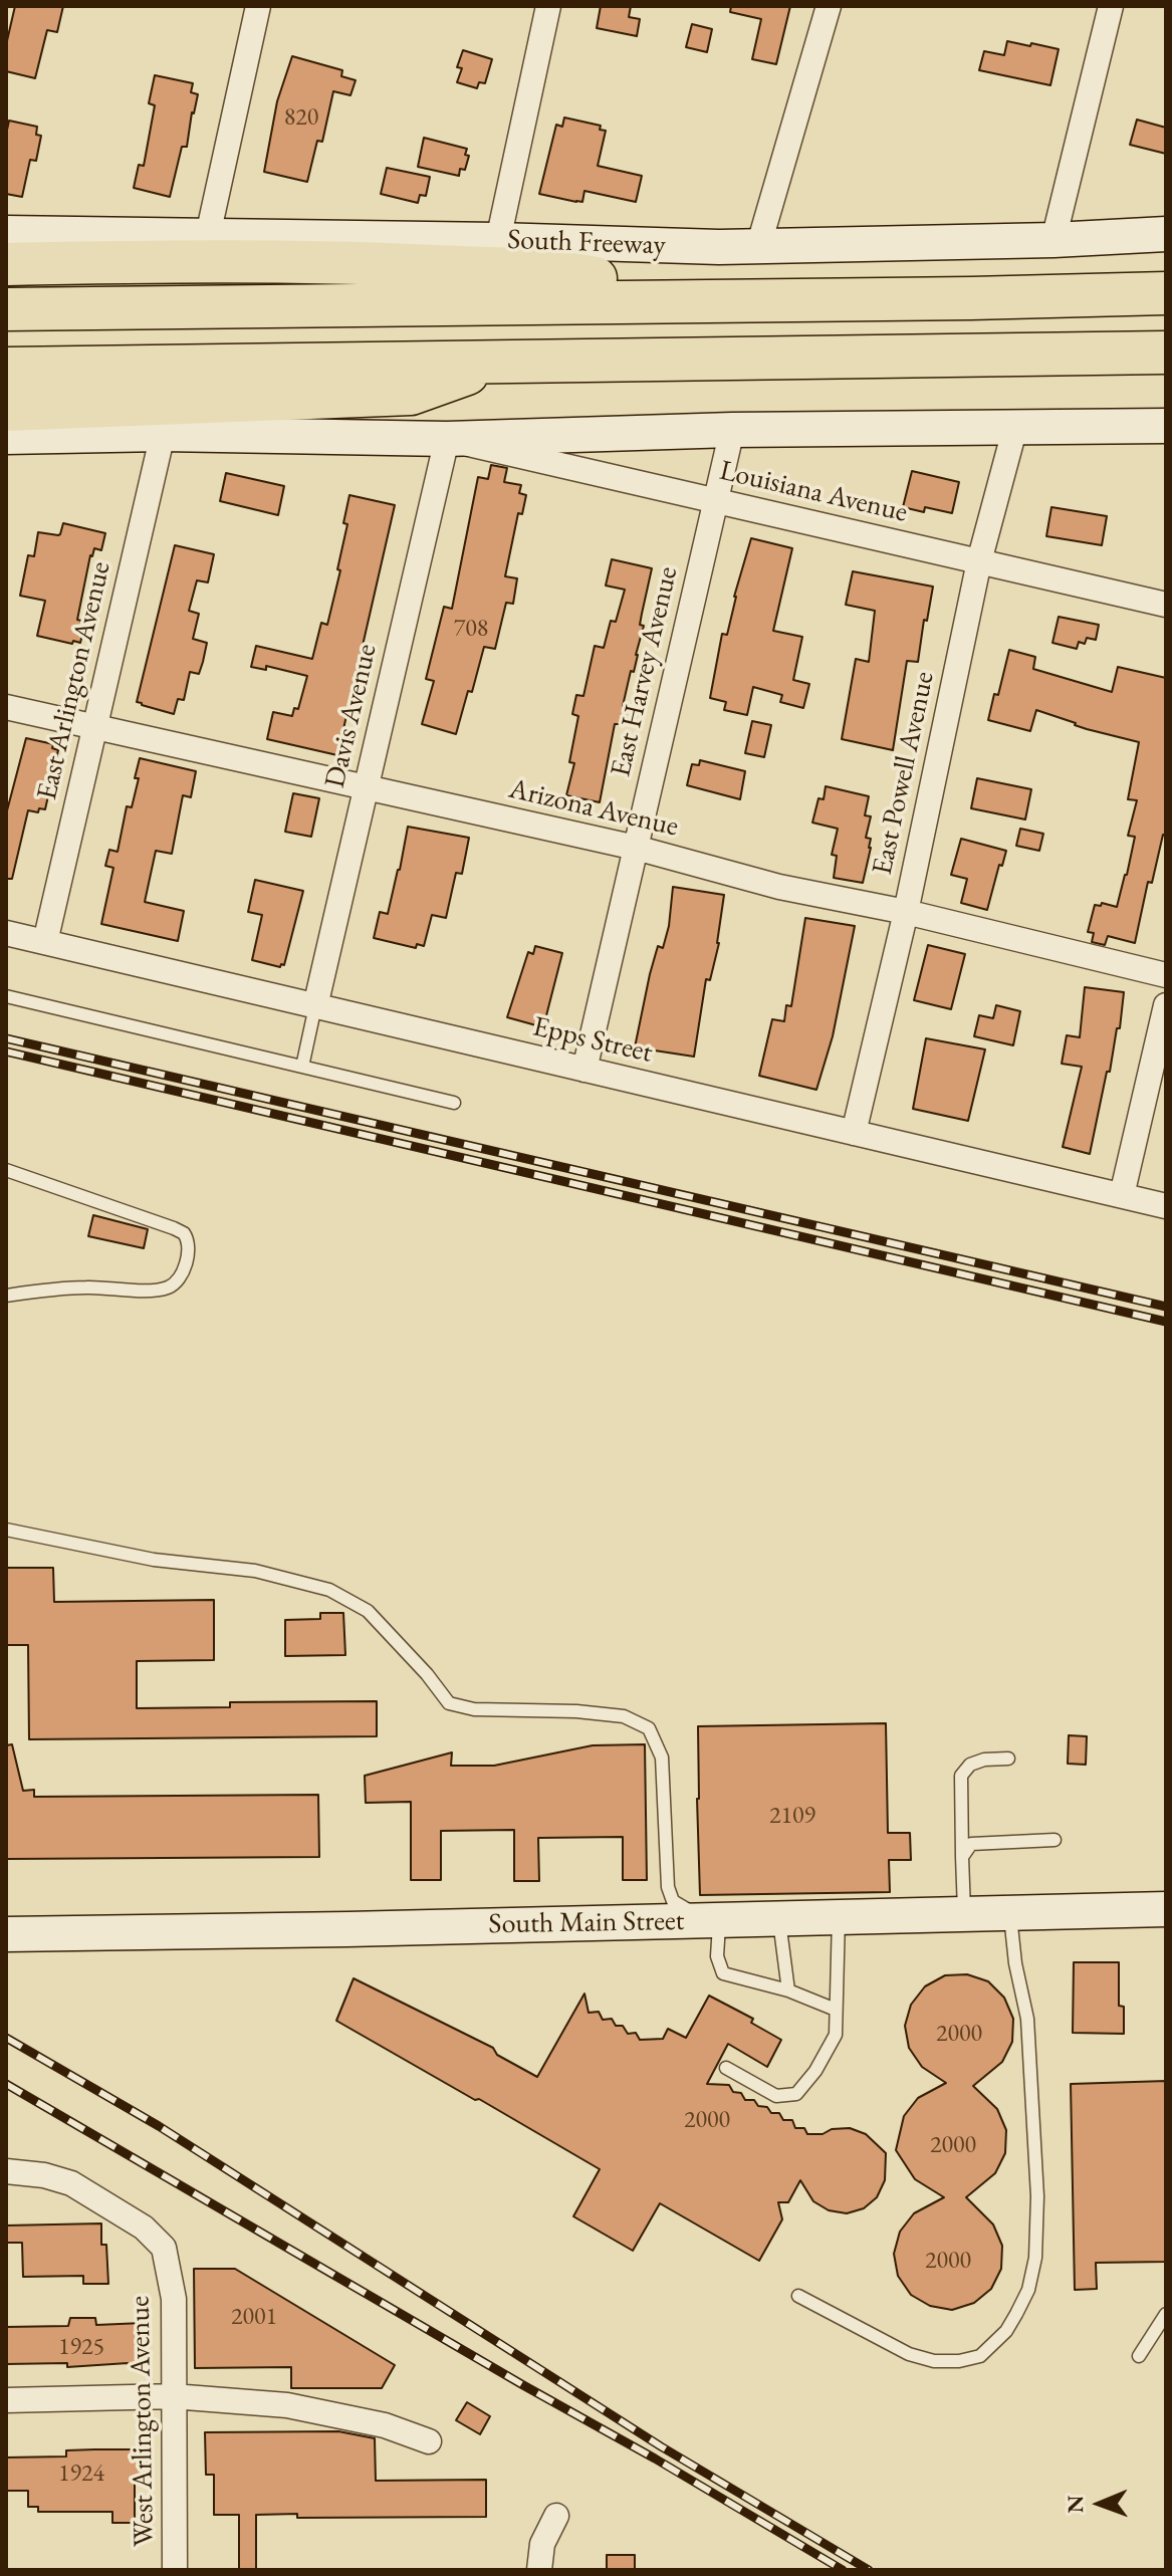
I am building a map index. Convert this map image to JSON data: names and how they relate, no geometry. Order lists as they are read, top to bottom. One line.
{"streets":{"highway":["South Freeway"],"main road":["South Main Street"],"street":["Louisiana Avenue","East Harvey Avenue","East Arlington Avenue","Davis Avenue","East Powell Avenue","Arizona Avenue","Epps Street","West Arlington Avenue"]},"crossings":[["Louisiana Avenue","East Harvey Avenue"],["Louisiana Avenue","Davis Avenue"],["Louisiana Avenue","East Powell Avenue"],["East Harvey Avenue","Arizona Avenue"],["East Harvey Avenue","Epps Street"],["East Arlington Avenue","Arizona Avenue"],["East Arlington Avenue","Epps Street"],["Davis Avenue","Arizona Avenue"],["Davis Avenue","Epps Street"],["East Powell Avenue","Arizona Avenue"],["East Powell Avenue","Epps Street"]],"house_numbers":["820","708","2109","2000","2000","2000","2000","2001","1925","1924"],"north":"left"}
